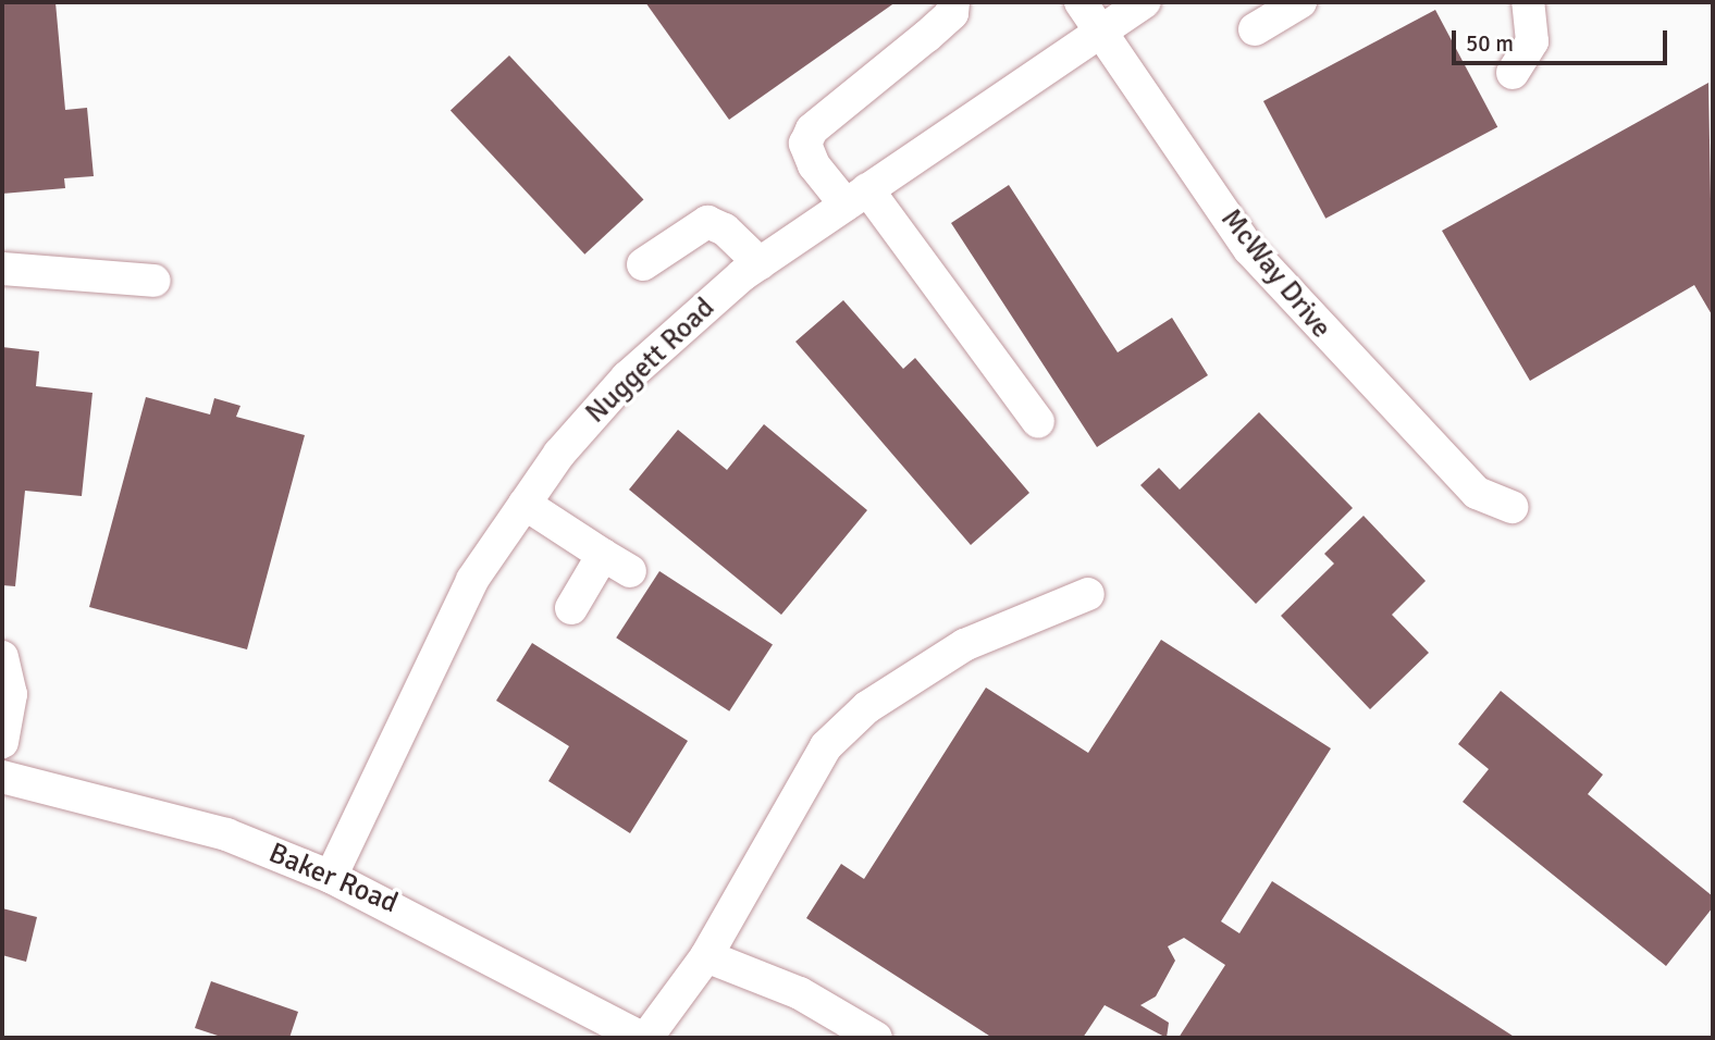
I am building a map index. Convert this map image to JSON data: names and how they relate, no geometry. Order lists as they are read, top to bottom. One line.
{"streets":{"street":["McWay Drive","Nuggett Road","Baker Road"]},"crossings":[["McWay Drive","Nuggett Road"],["Nuggett Road","Baker Road"]],"scale_bar":"50 m"}
